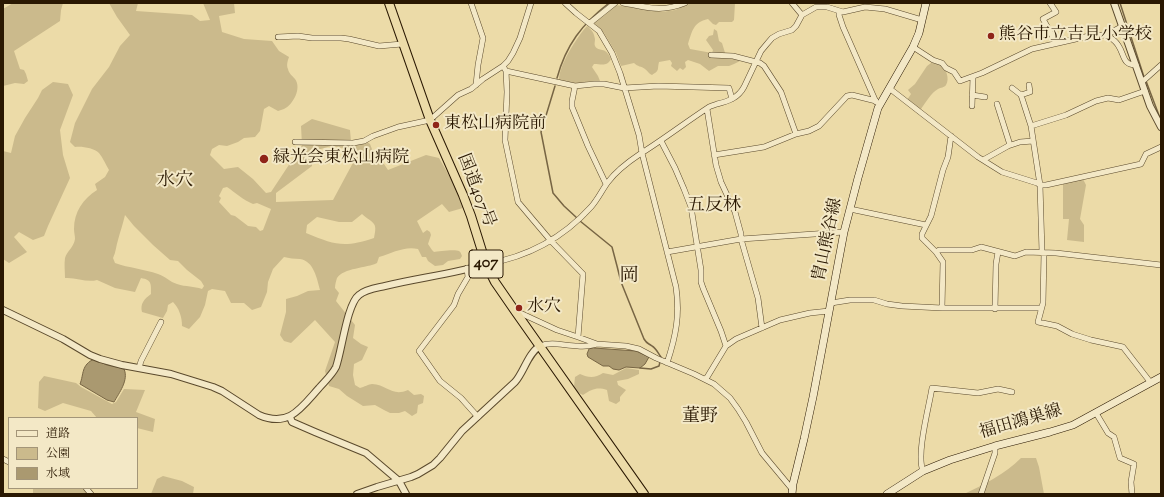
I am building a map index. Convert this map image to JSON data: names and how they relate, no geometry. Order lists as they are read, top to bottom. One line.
{"streets":{"highway":["国道407号","407"],"main road":["胄山熊谷線","福田鴻巣線"]},"districts":["水穴","五反林","岡","董野"],"places":["熊谷市立吉見小学校","東松山病院前","緑光会東松山病院","水穴"],"legend":["道路","公園","水域"]}
